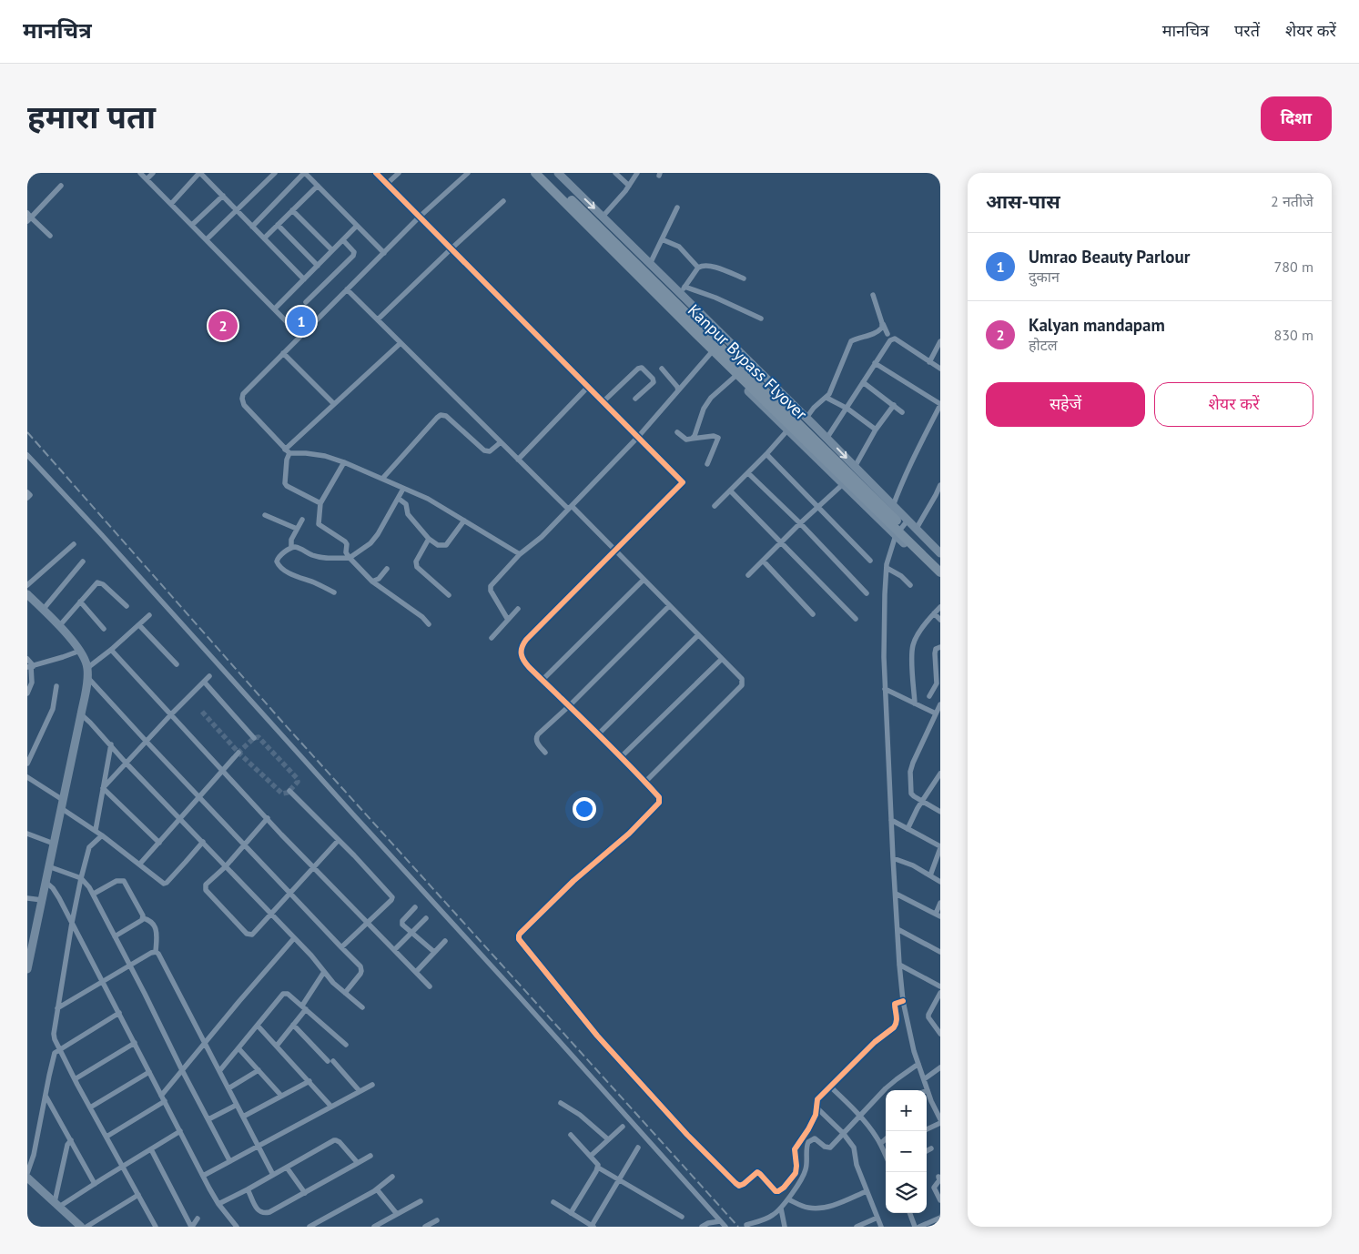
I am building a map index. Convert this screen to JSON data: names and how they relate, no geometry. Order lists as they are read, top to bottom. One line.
{"streets":{"highway":["Kanpur Bypass Flyover"]},"page":{"header":"मानचित्र","nav":["मानचित्र","परतें","शेयर करें"],"title":"हमारा पता","buttons":["दिशा",["सहेजें","शेयर करें"]],"heading":["आस-पास","2 नतीजे"],"list":[{"mark":"1","name":"Umrao Beauty Parlour","note":"दुकान","value":"780 m"},{"mark":"2","name":"Kalyan mandapam","note":"होटल","value":"830 m"}],"pins":["1","2"],"map_buttons":["+","−"]}}
